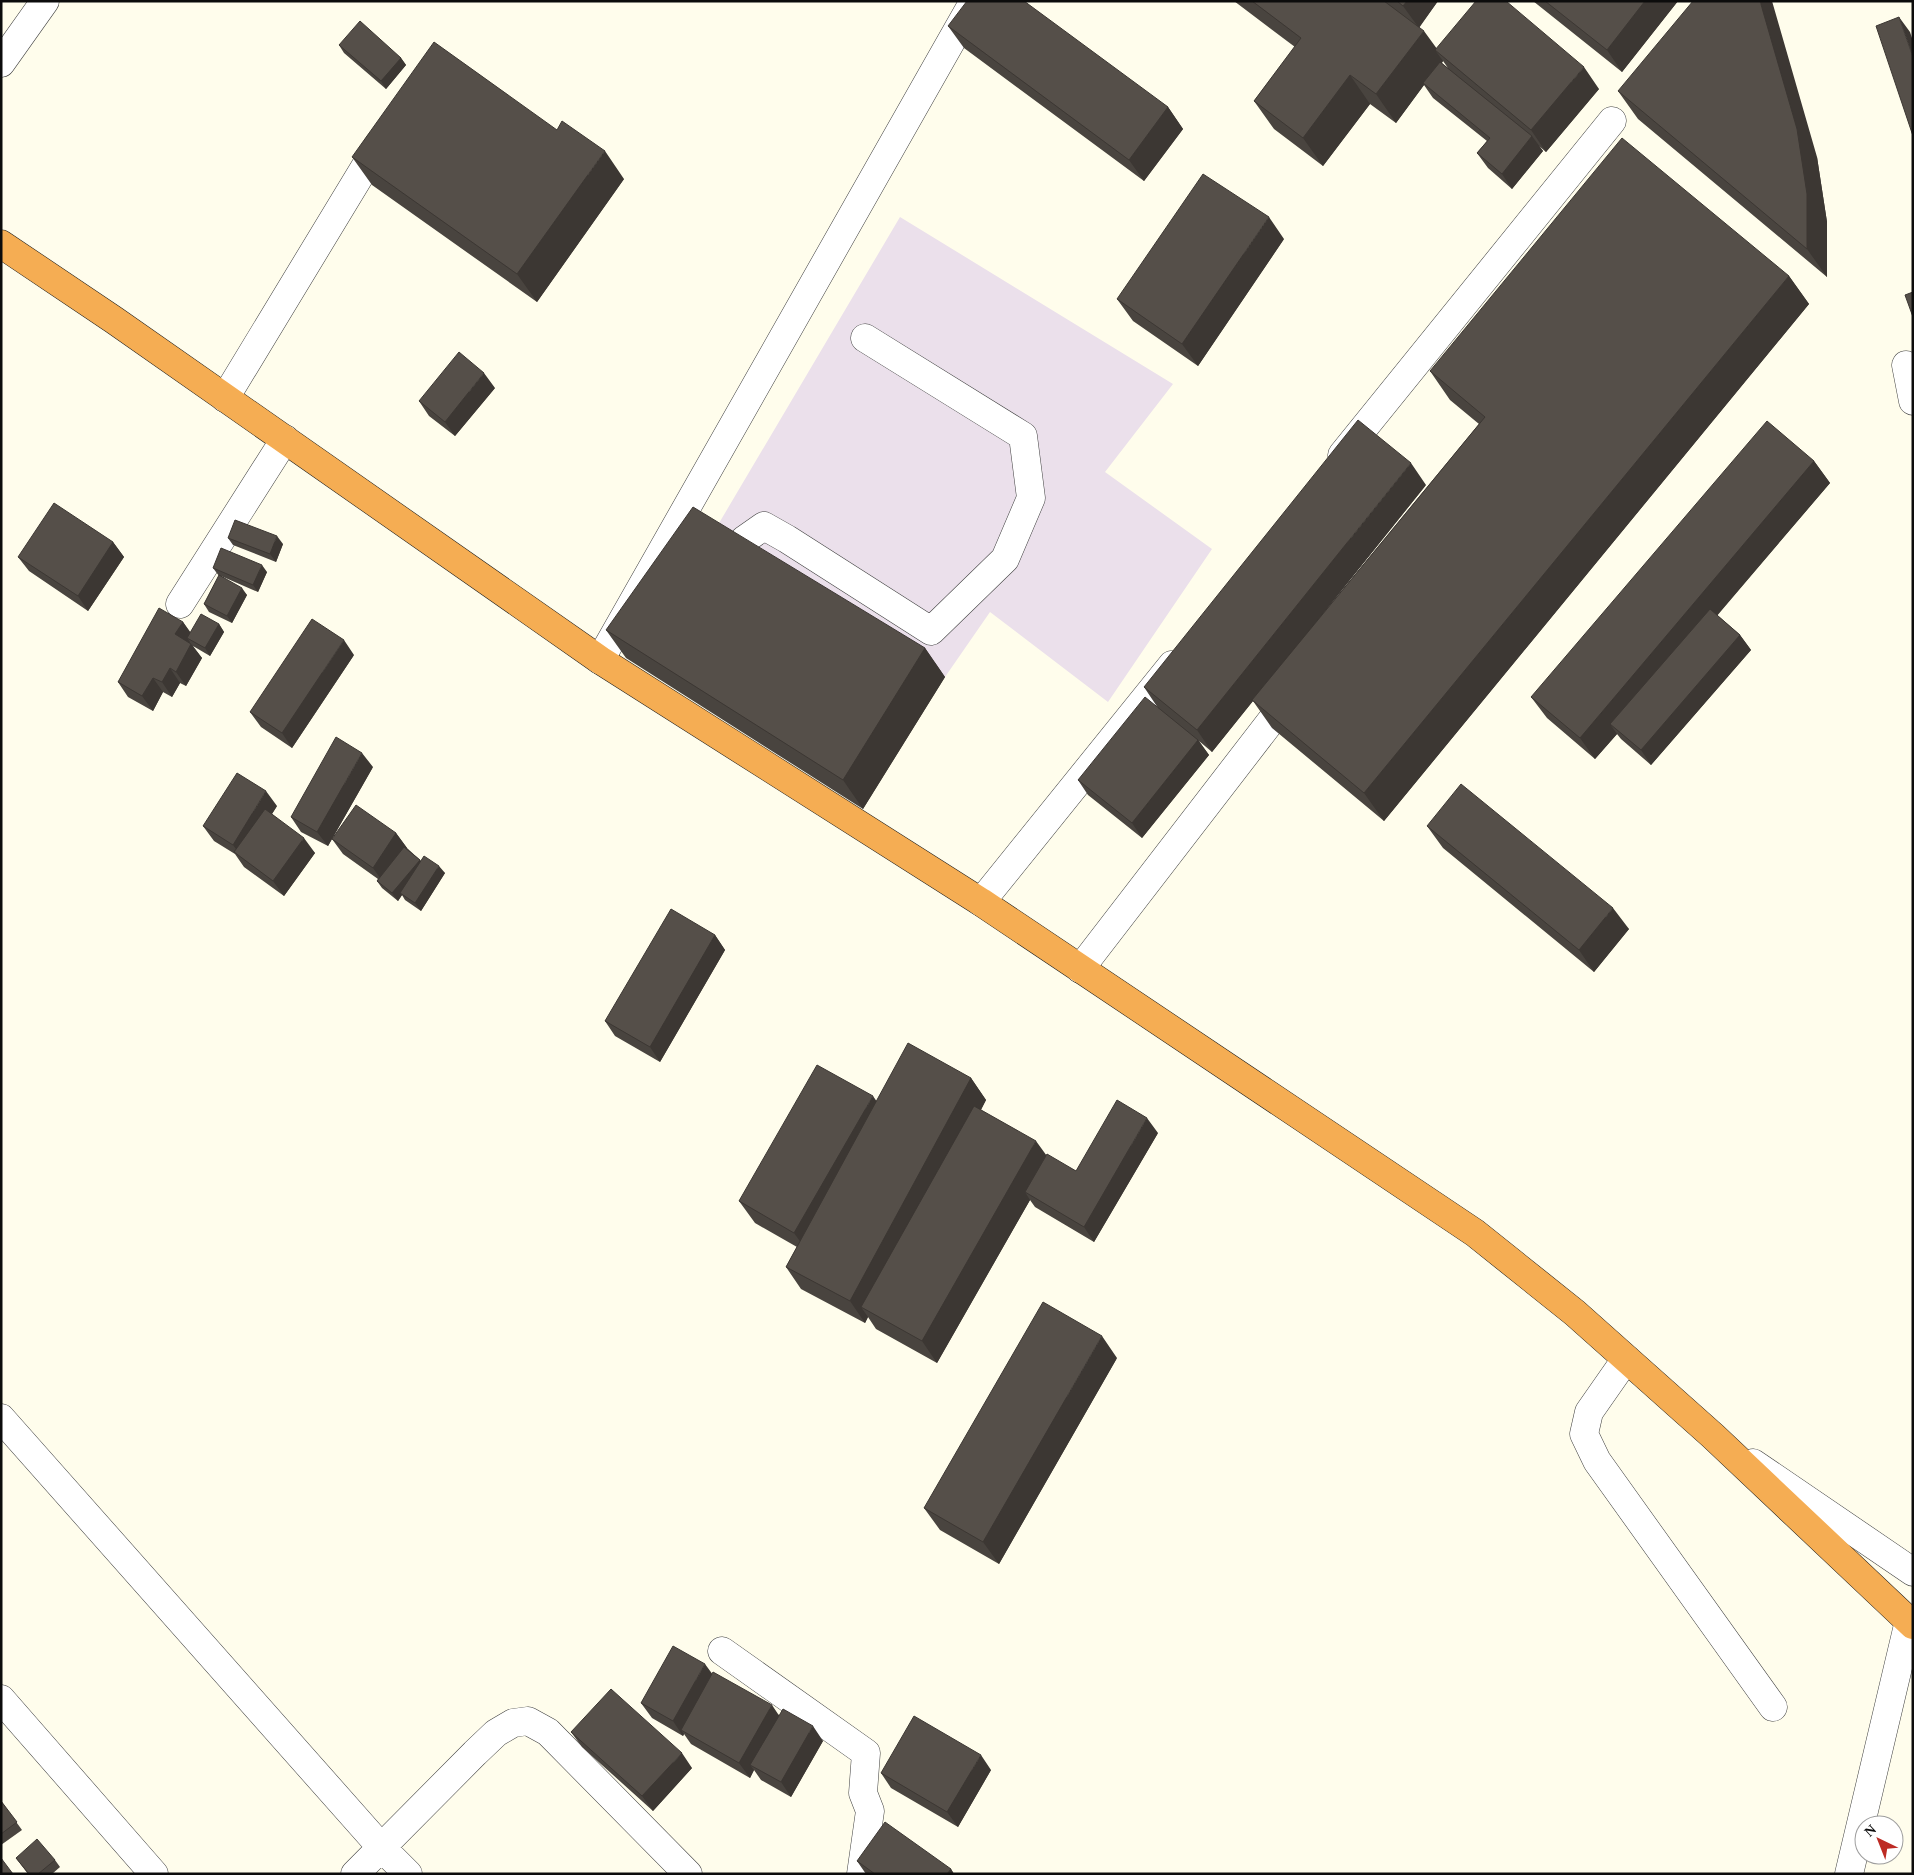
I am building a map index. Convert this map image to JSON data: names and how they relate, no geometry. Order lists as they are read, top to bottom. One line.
{"north":"top left"}
